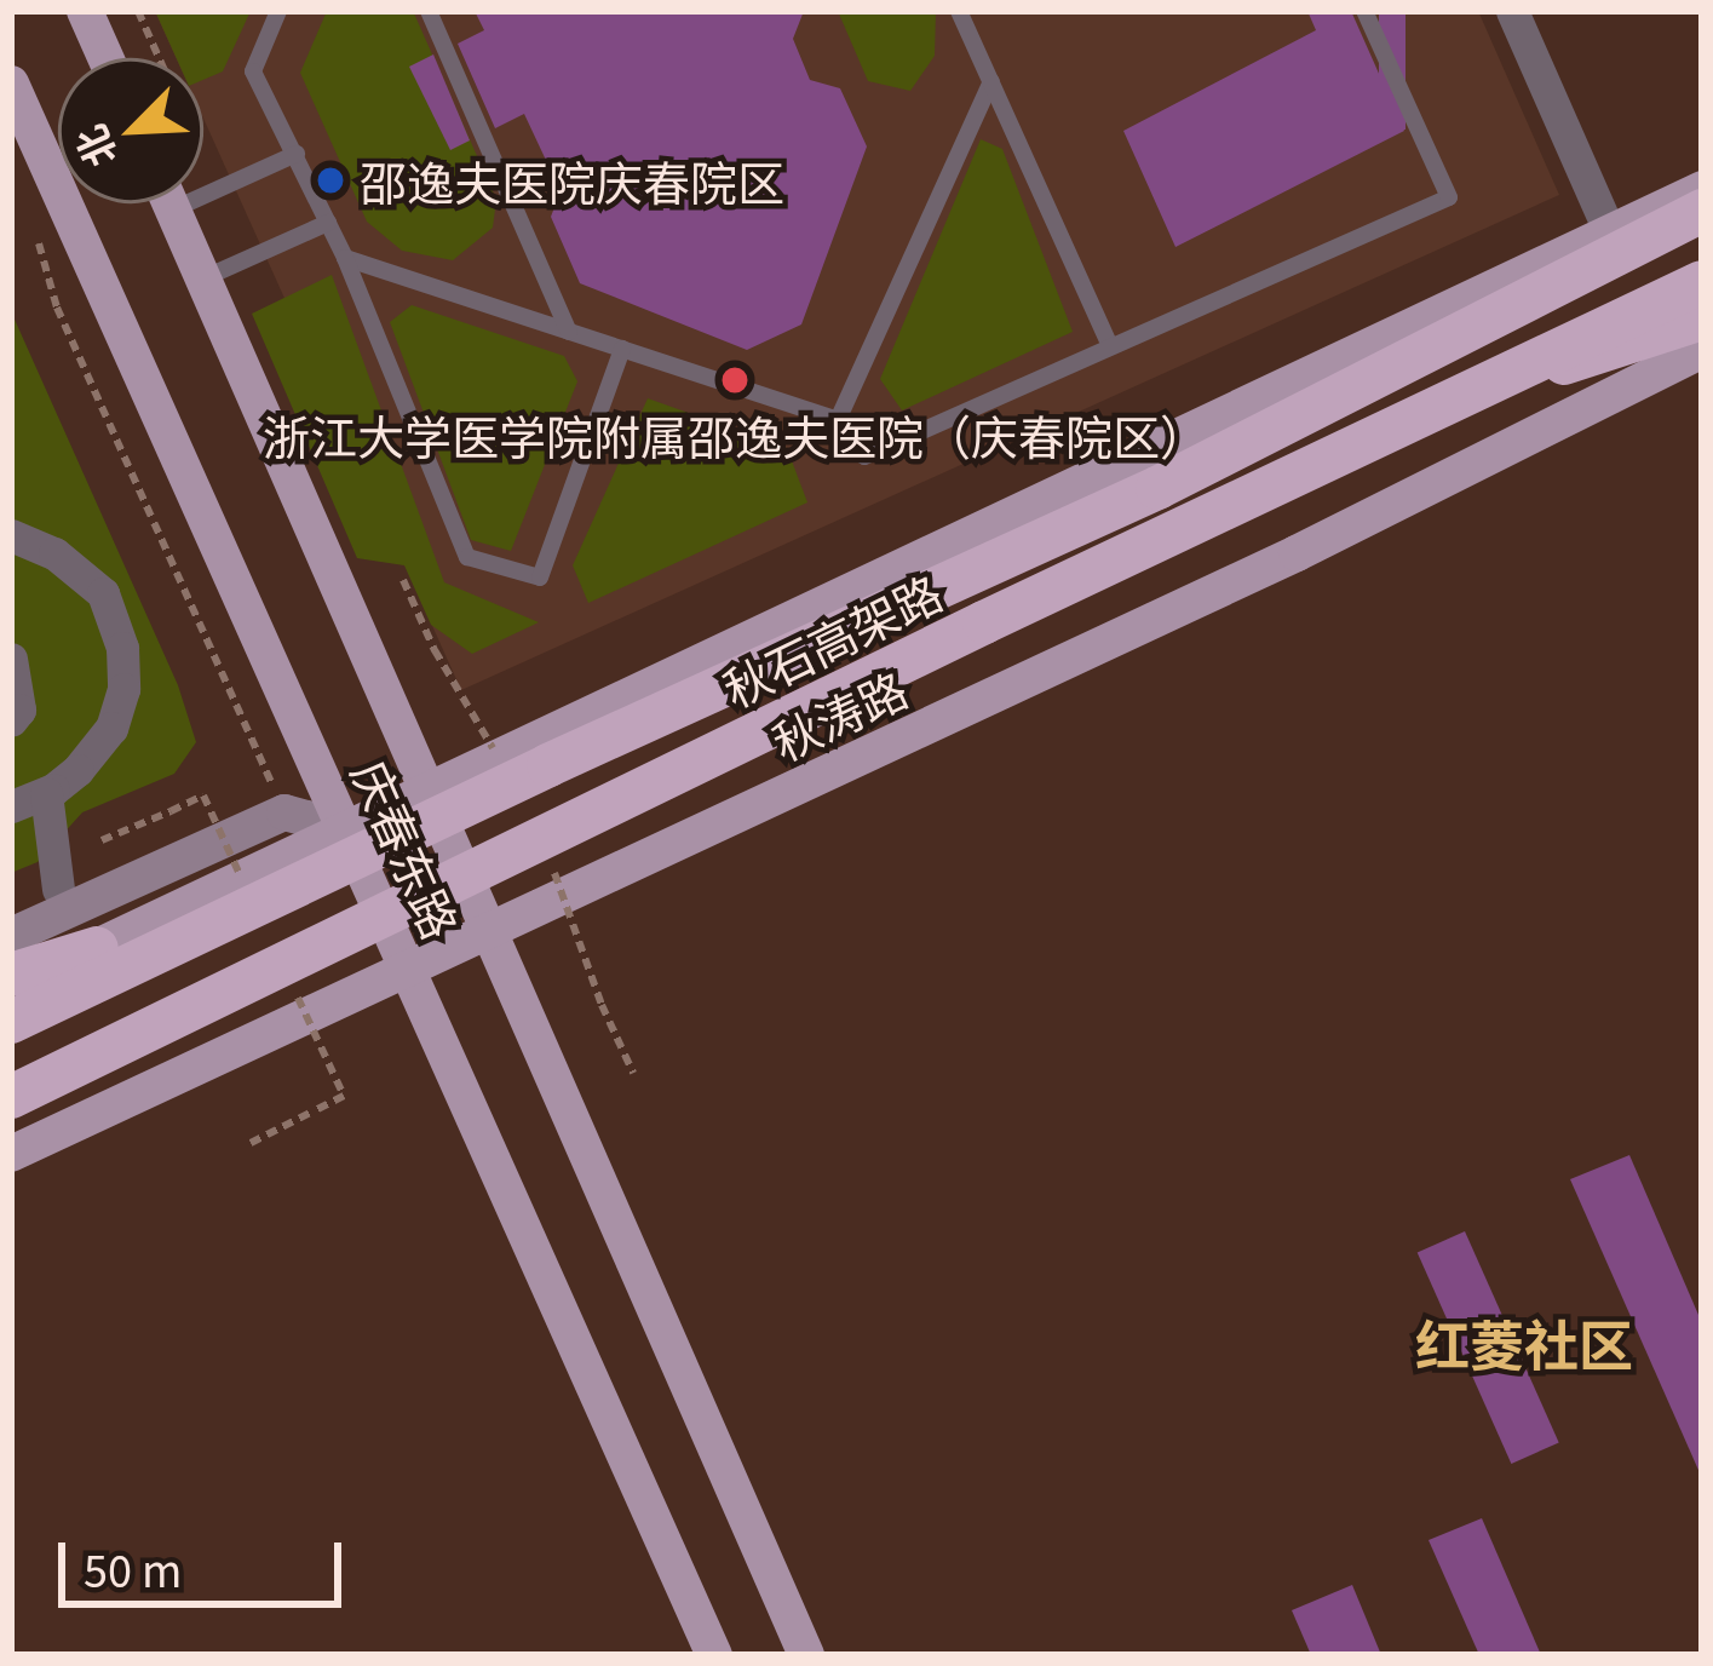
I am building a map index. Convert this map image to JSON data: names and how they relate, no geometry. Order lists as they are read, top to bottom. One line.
{"streets":{"highway":["秋石高架路"],"main road":["秋涛路","庆春东路"]},"crossings":[["秋涛路","庆春东路"]],"districts":["红菱社区"],"places":["邵逸夫医院庆春院区","浙江大学医学院附属邵逸夫医院（庆春院区）"],"scale_bar":"50 m","north":"bottom left"}
